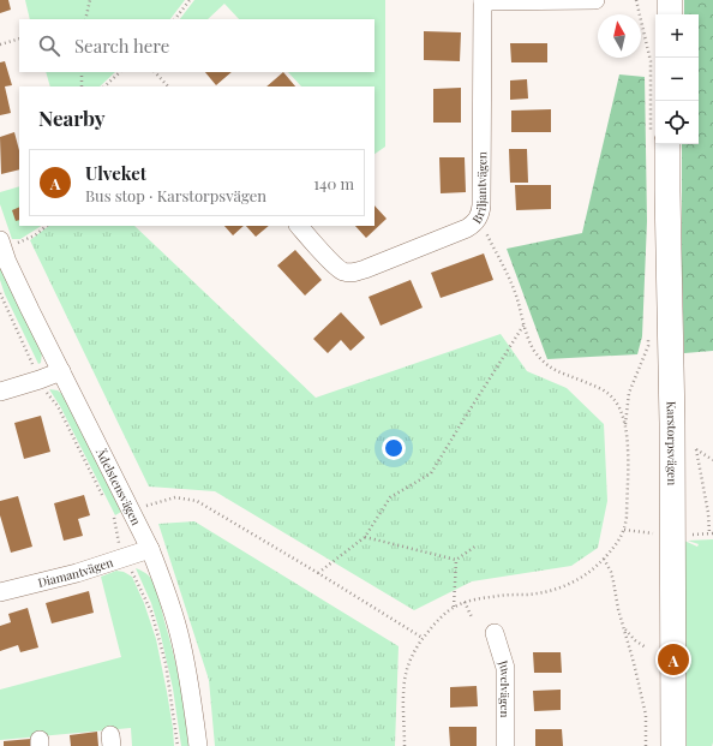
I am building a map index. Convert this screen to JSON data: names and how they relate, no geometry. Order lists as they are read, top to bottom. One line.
{"streets":{"main road":["Karstorpsvägen"],"street":["Briljantvägen","Ädelstensvägen","Diamantvägen","Juvelvägen"]},"crossings":[["Ädelstensvägen","Diamantvägen"]],"north":"top","page":{"map_buttons":["+","−"],"search":"Search here","heading":"Nearby","list":[{"mark":"A","name":"Ulveket","note":"Bus stop · Karstorpsvägen","value":"140 m"}],"pins":"A"}}
